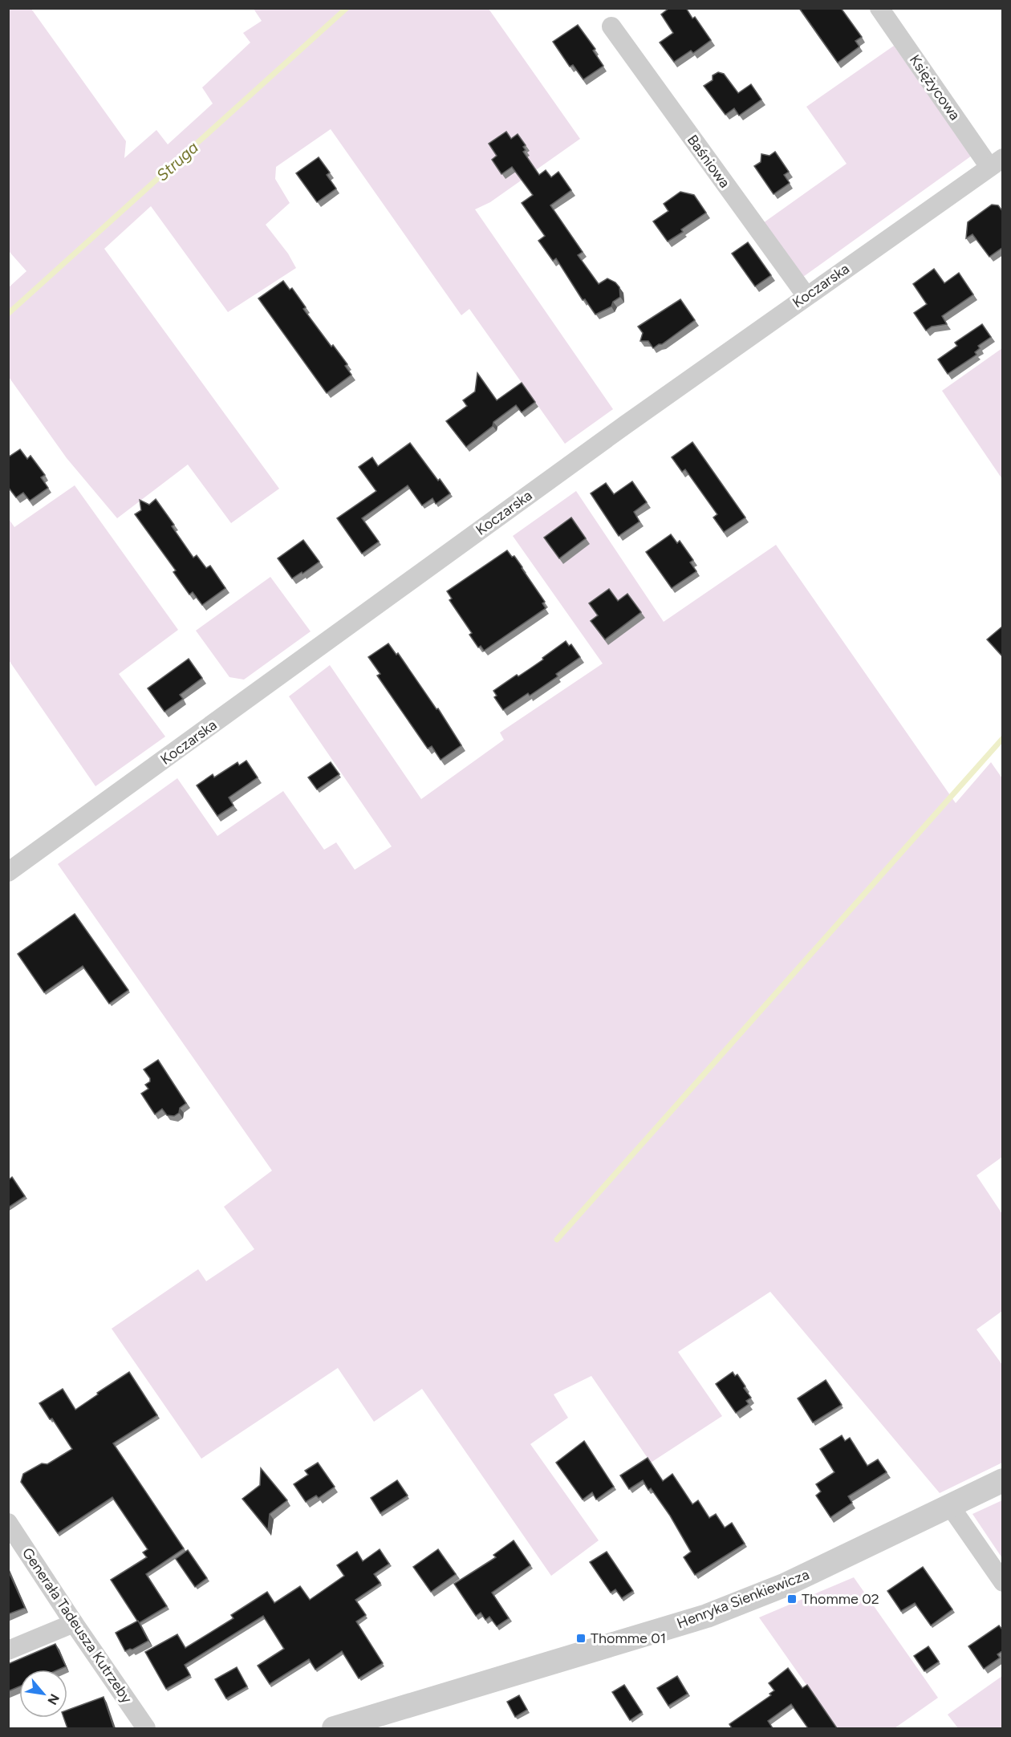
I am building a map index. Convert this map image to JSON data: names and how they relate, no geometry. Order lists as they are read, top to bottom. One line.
{"streets":{"street":["Księżycowa","Baśniowa","Koczarska","Henryka Sienkiewicza","Generała Tadeusza Kutrzeby"]},"crossings":[["Księżycowa","Koczarska"],["Baśniowa","Koczarska"]],"water":["Struga"],"places":{"transit":["Thomme 02","Thomme 01"]},"north":"bottom right"}
